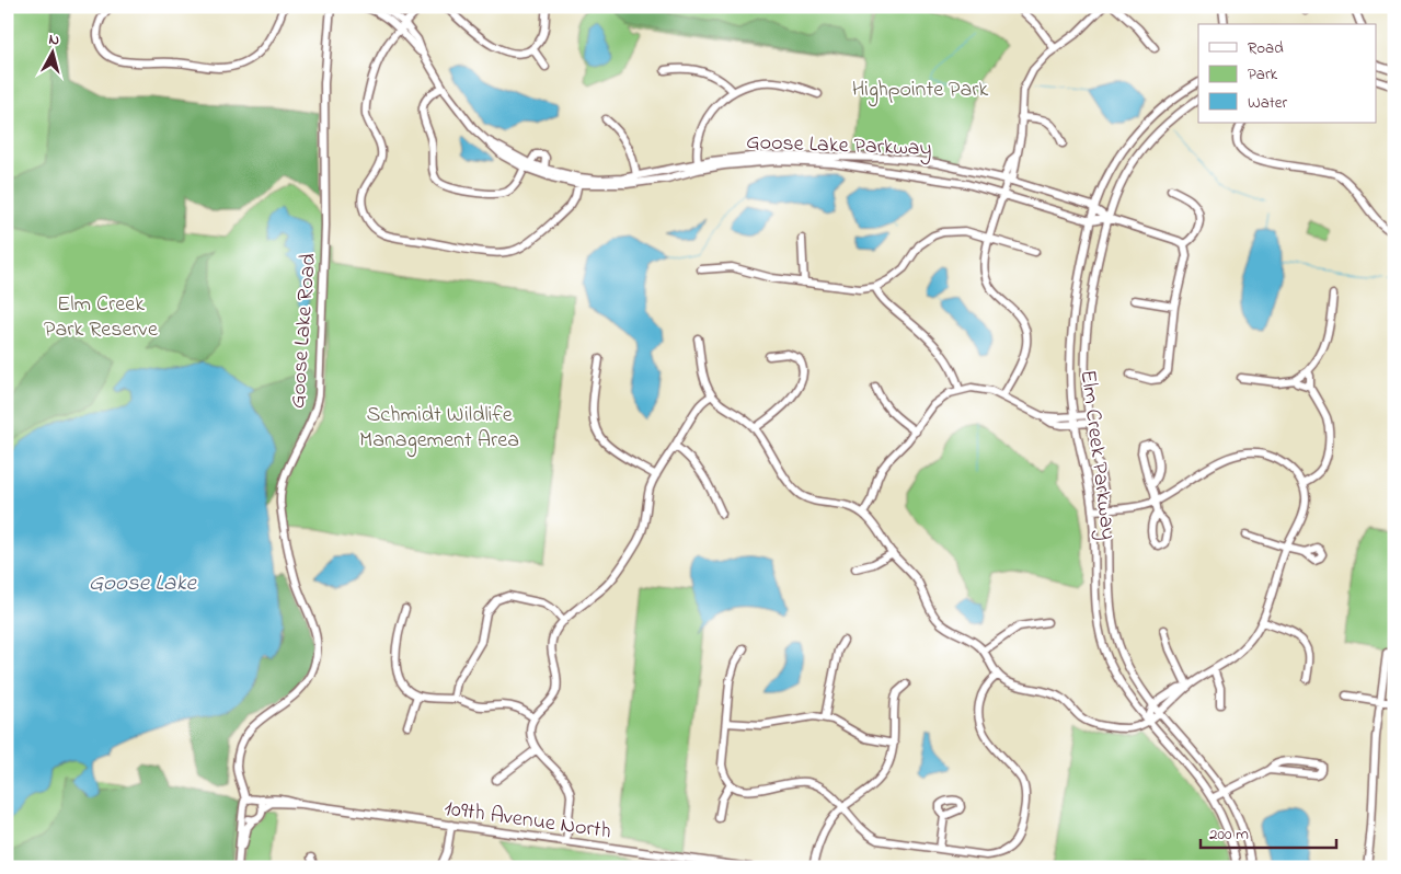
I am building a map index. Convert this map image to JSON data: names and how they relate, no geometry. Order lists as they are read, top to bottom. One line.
{"streets":{"street":["Goose Lake Parkway","Goose Lake Road","Elm Creek Parkway","109th Avenue North"]},"crossings":[["Goose Lake Parkway","Elm Creek Parkway"],["Goose Lake Road","109th Avenue North"]],"water":["Goose Lake"],"parks":["Highpointe Park","Elm Creek Park Reserve","Schmidt Wildlife Management Area"],"legend":["Road","Park","Water"],"scale_bar":"200 m","north":"top"}
